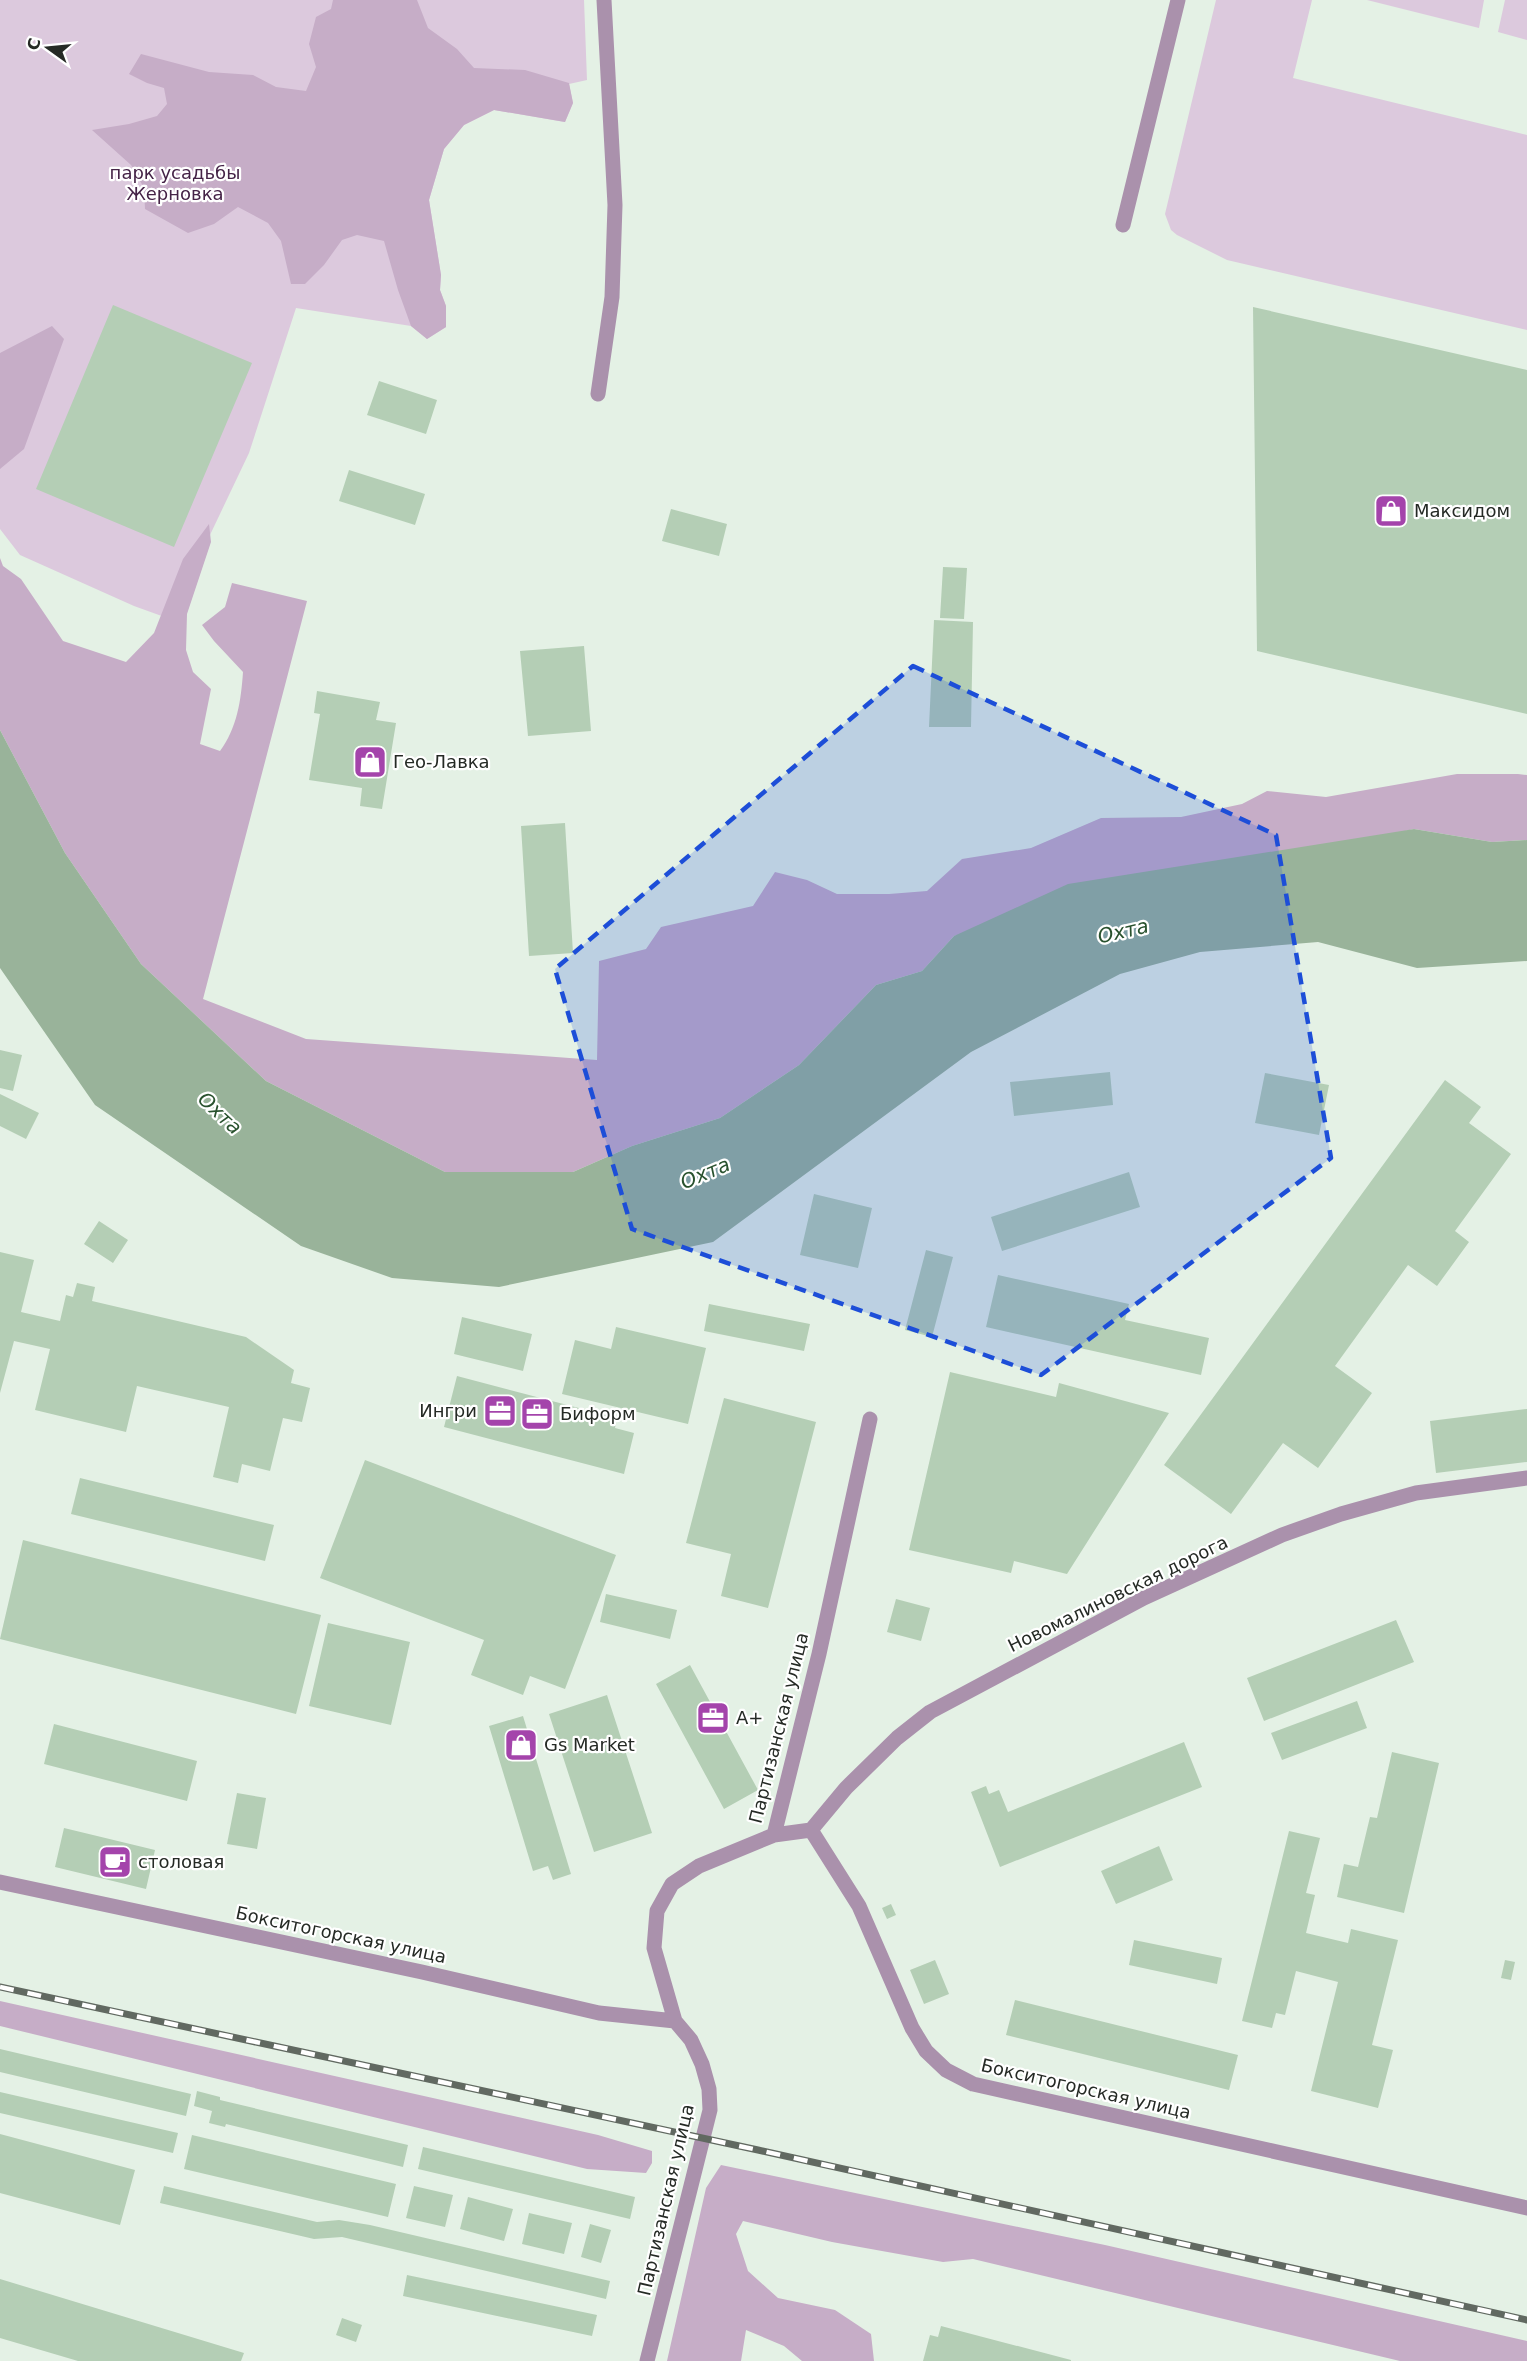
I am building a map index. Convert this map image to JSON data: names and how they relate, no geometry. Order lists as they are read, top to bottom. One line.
{"streets":{"street":["Новомалиновская дорога","Партизанская улица","Бокситогорская улица"]},"crossings":[["Новомалиновская дорога","Бокситогорская улица"],["Партизанская улица","Бокситогорская улица"]],"water":["Охта"],"parks":["парк усадьбы Жерновка"],"places":{"shop":["Максидом","Гео-Лавка","Gs Market"],"office":["Ингри","Биформ","А+"],"cafe":["столовая"]},"north":"left"}
